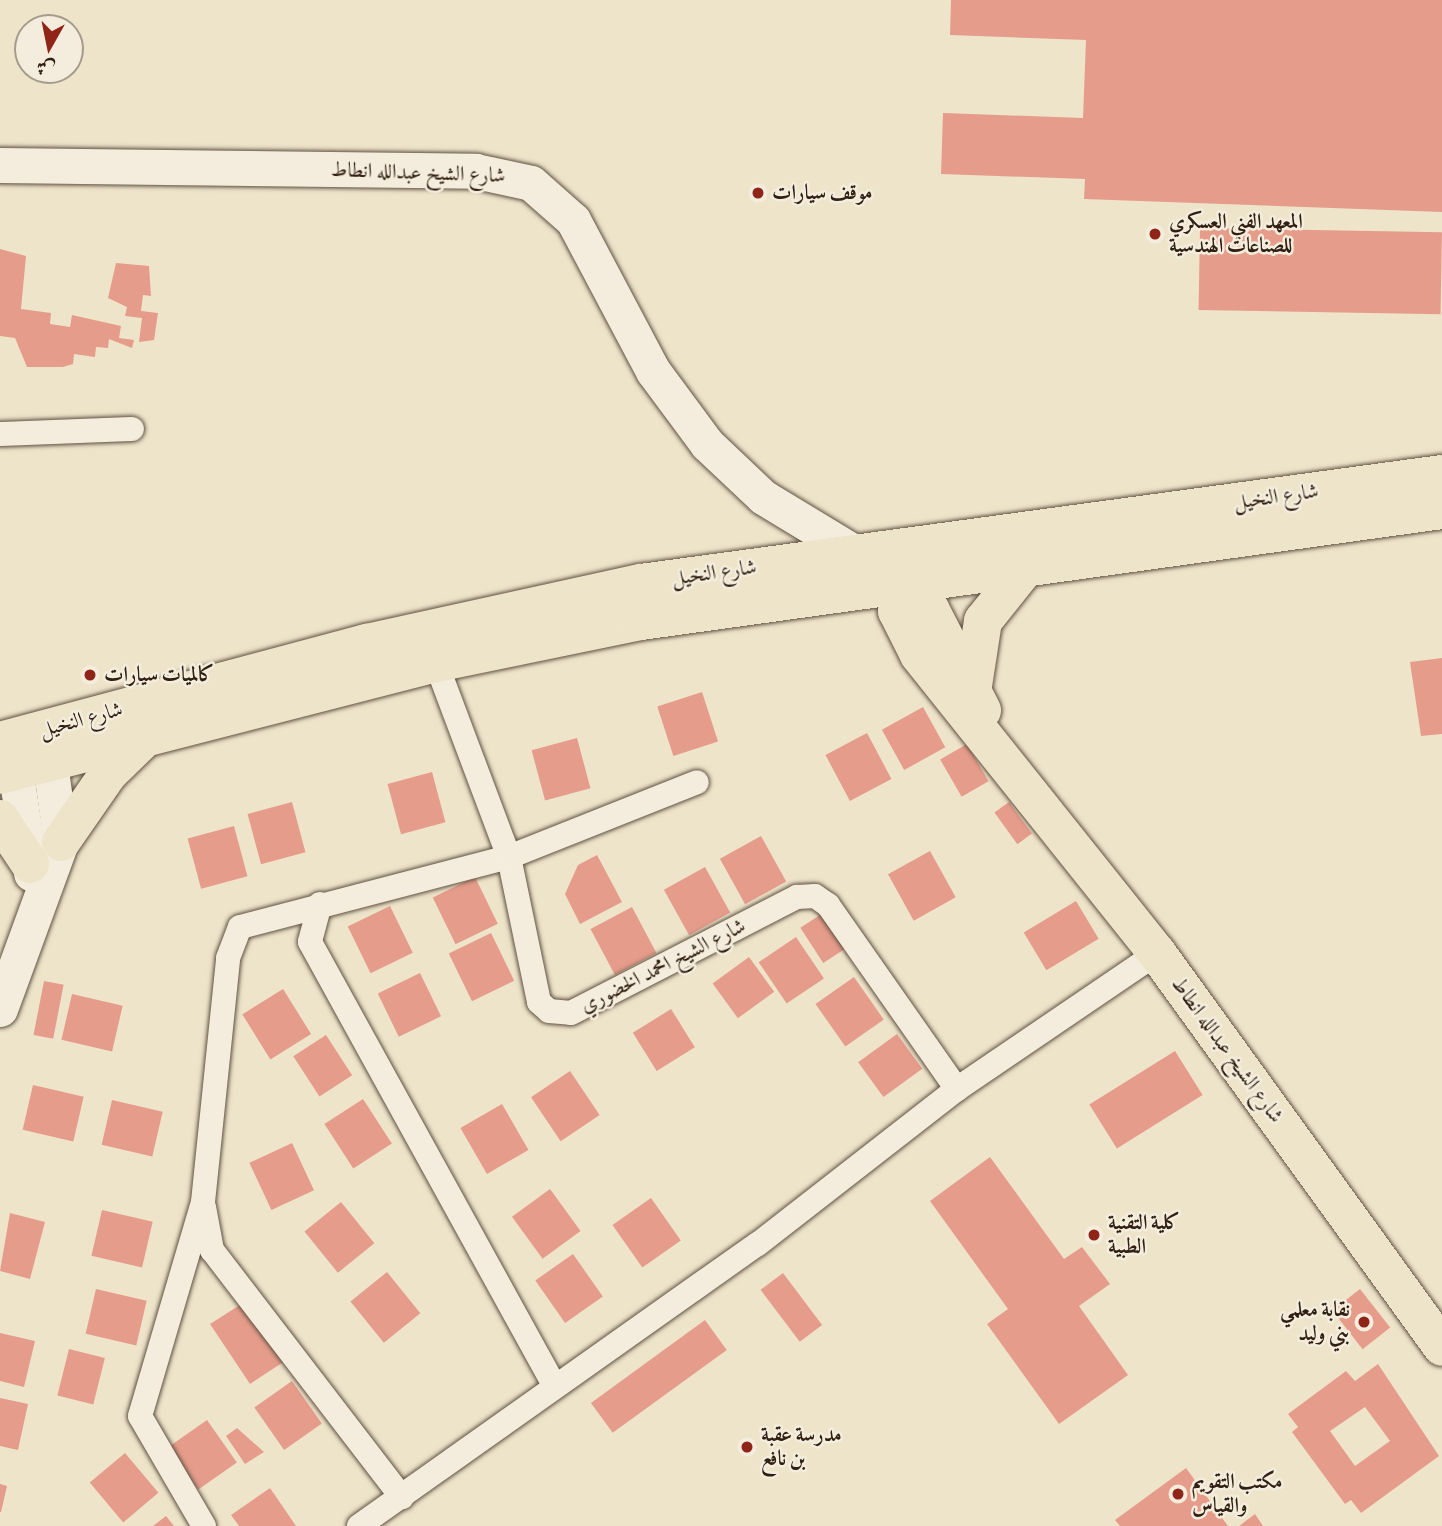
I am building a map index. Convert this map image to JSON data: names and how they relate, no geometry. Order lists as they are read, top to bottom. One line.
{"streets":{"main road":["شارع الشيخ عبدالله انطاط","شارع النخيل"],"street":["شارع الشيخ امحمد الخضوري"]},"crossings":[["شارع الشيخ عبدالله انطاط","شارع النخيل"],["شارع النخيل","شارع الشيخ امحمد الخضوري"]],"places":["موقف سيارات","المعهد الفني العسكري للصناعات الهندسية","كالميات سيارات","كلية التقنية الطبية","نقابة معلمي بني وليد","مدرسة عقبة بن نافع","مكتب التقويم والقياس"],"north":"bottom"}
